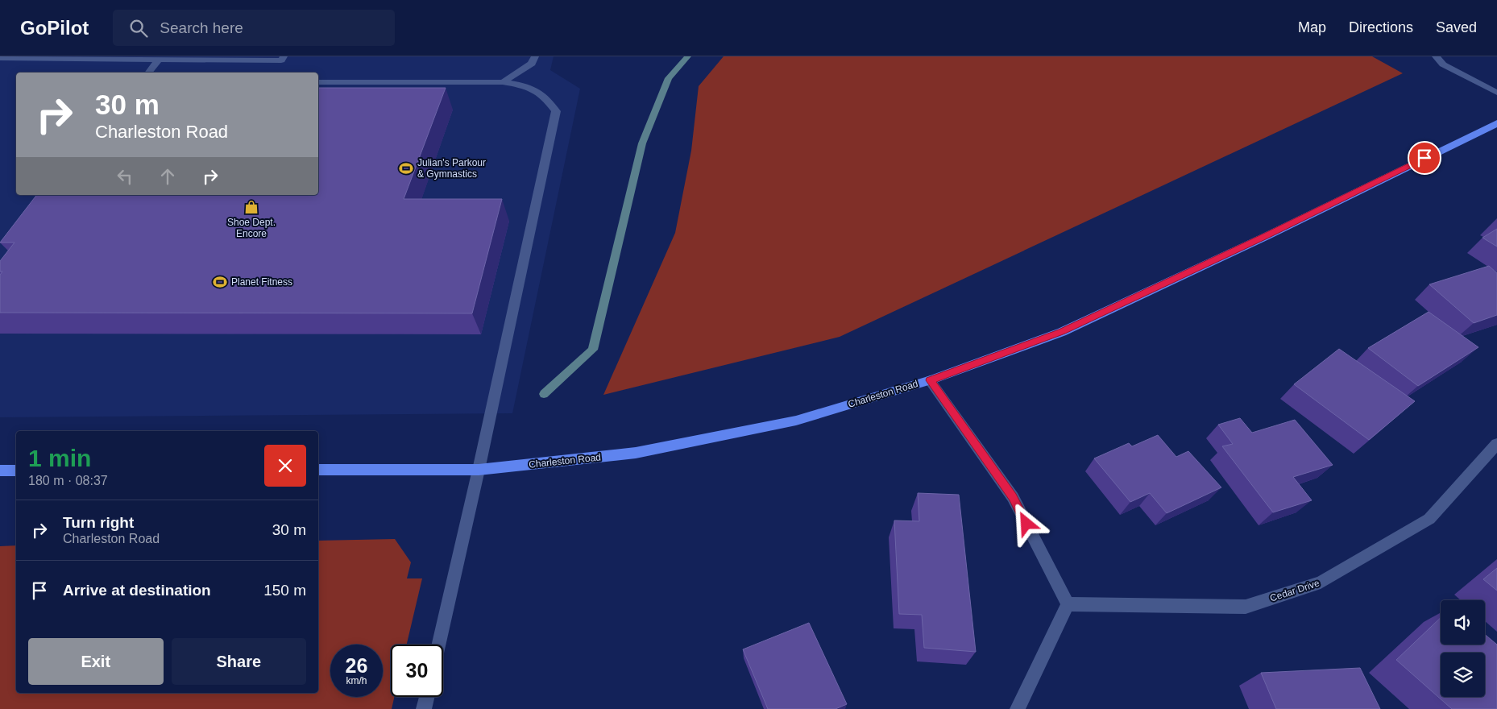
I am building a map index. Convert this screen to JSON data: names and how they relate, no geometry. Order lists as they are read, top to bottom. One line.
{"streets":{"main road":["Charleston Road"],"street":["Cedar Drive"]},"places":{"sports":["Julian's Parkour & Gymnastics","Planet Fitness"],"shop":["Shoe Dept. Encore"]},"page":{"header":"GoPilot","search":"Search here","nav":["Map","Directions","Saved"],"turn":["30 m","Charleston Road"],"heading":["1 min","180 m · 08:37"],"list":[{"name":"Turn right","note":"Charleston Road","value":"30 m"},{"name":"Arrive at destination","value":"150 m"}],"buttons":["Exit","Share"],"speed":"26 km/h","limit":"30"}}
